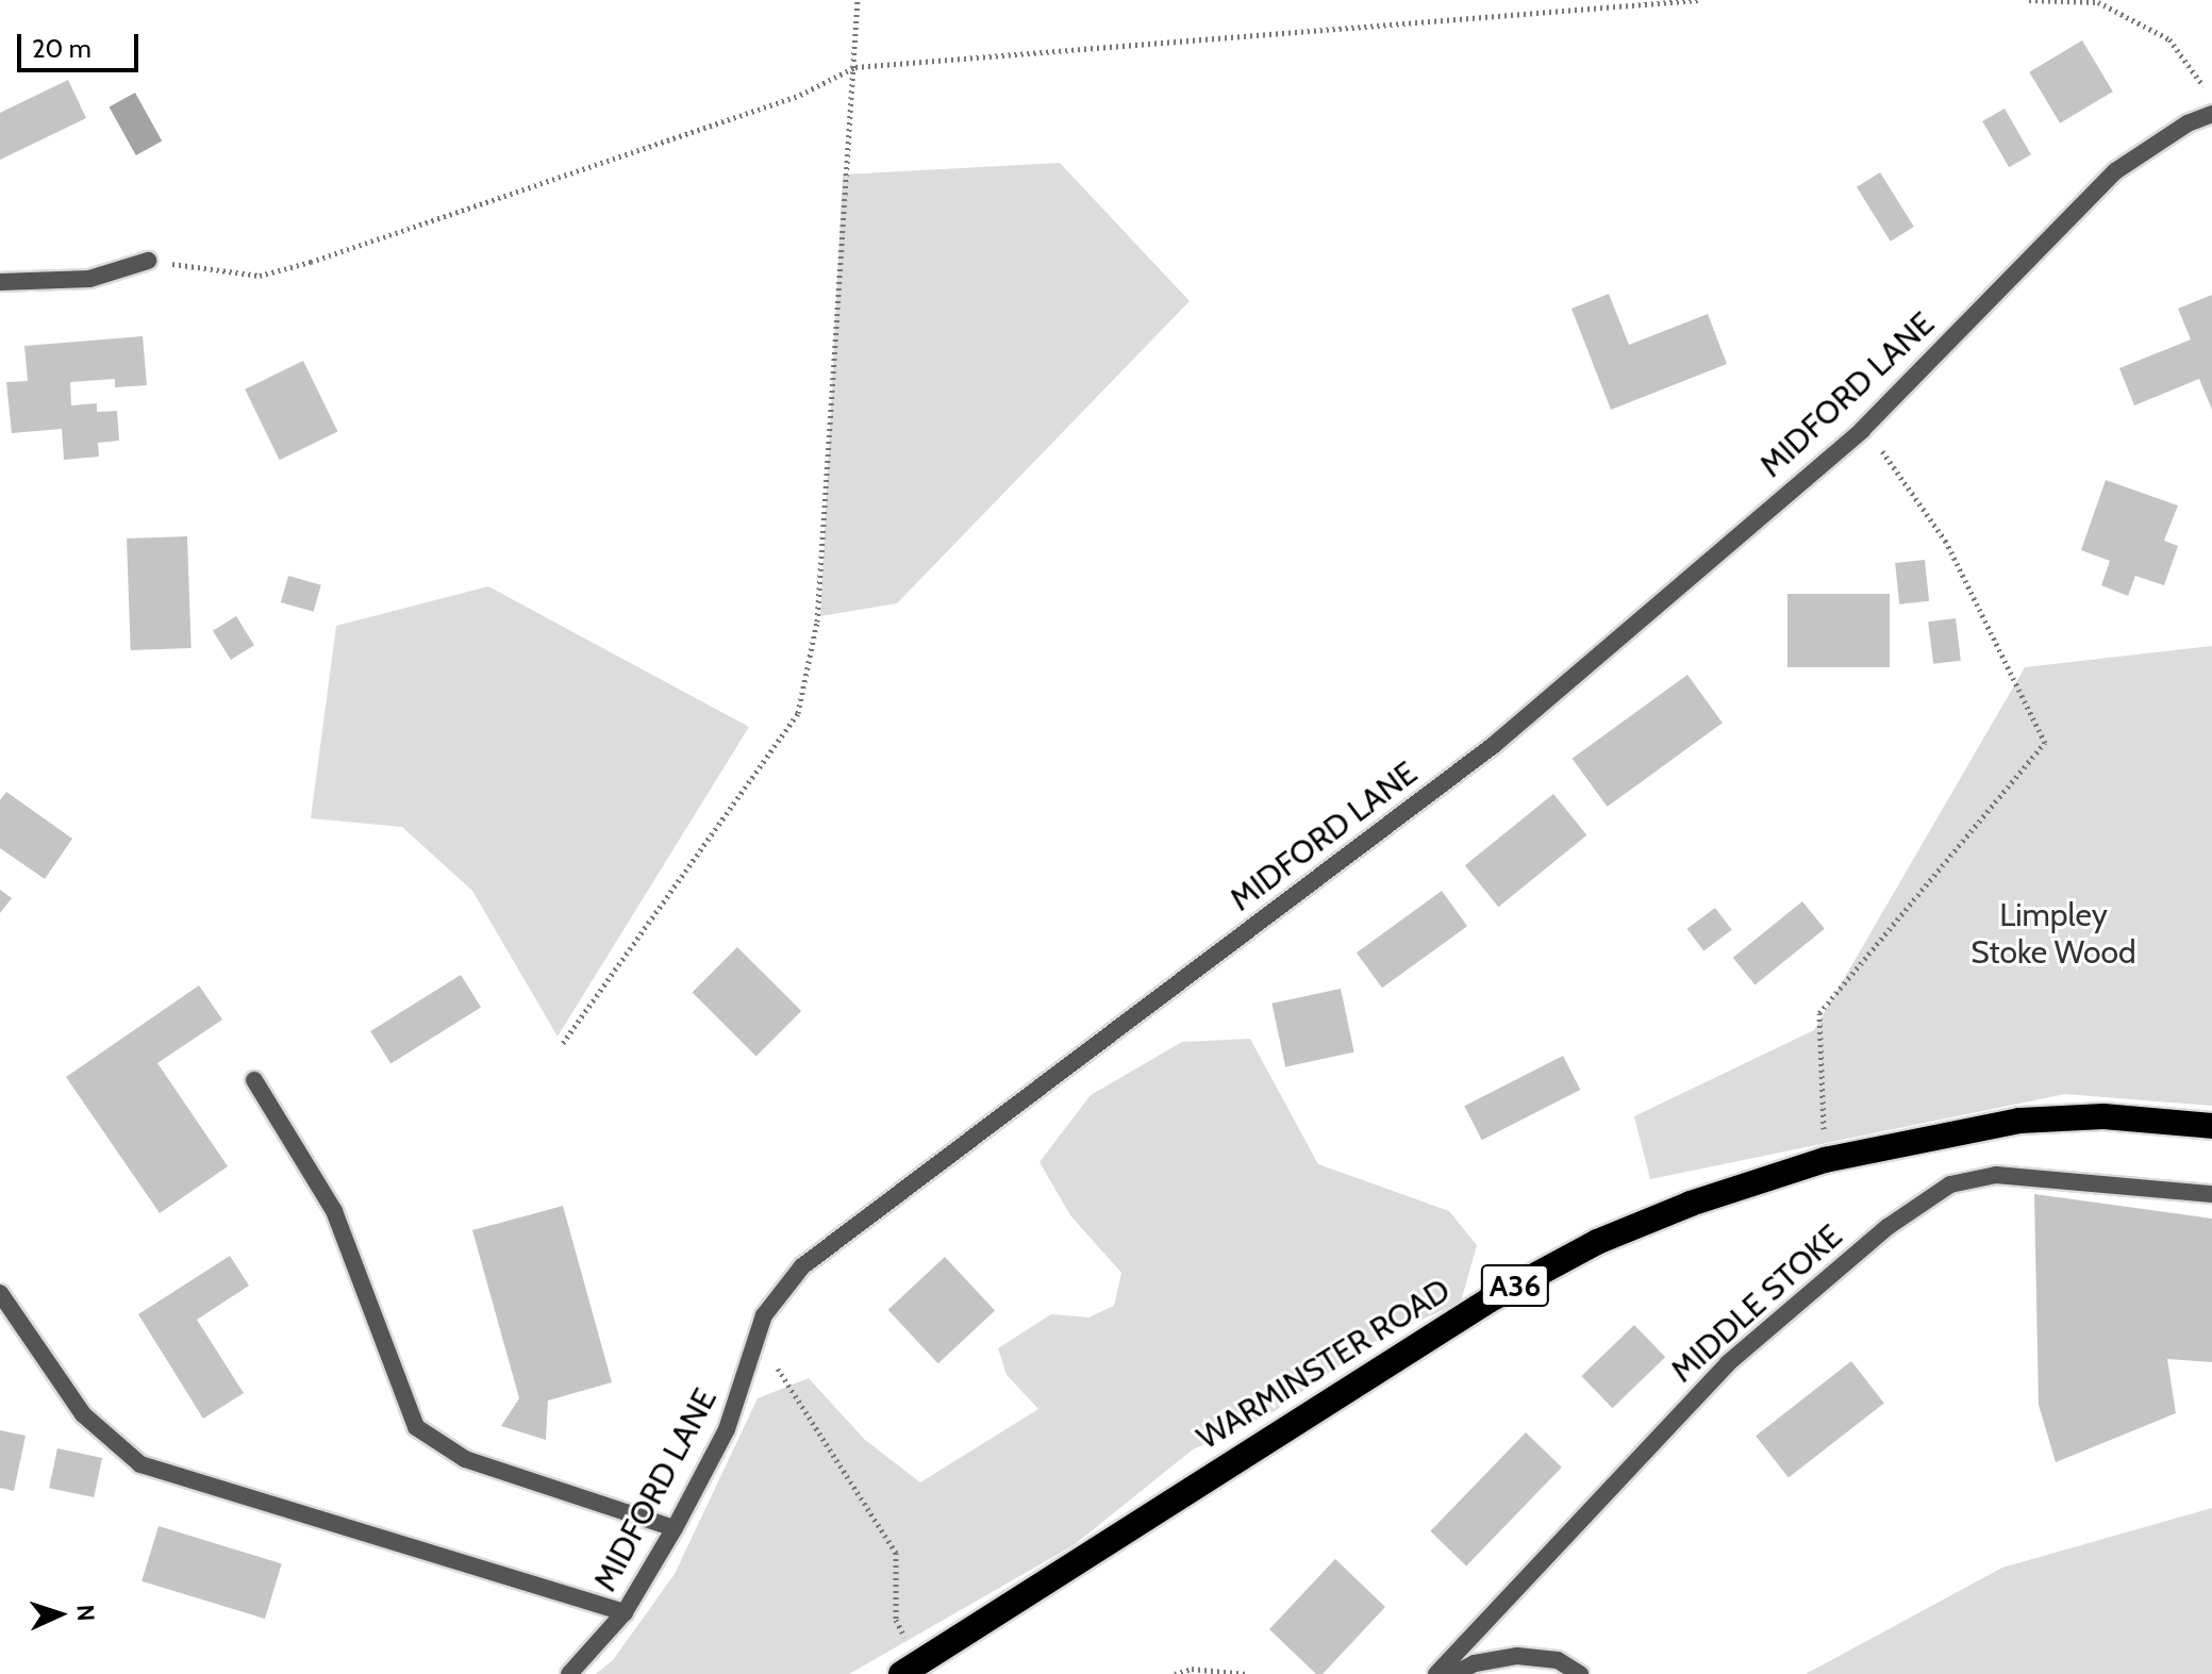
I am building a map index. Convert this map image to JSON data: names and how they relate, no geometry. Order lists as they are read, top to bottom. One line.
{"streets":{"highway":["A36","WARMINSTER ROAD"],"street":["MIDFORD LANE","MIDDLE STOKE"]},"parks":["Limpley Stoke Wood"],"scale_bar":"20 m","north":"right"}
